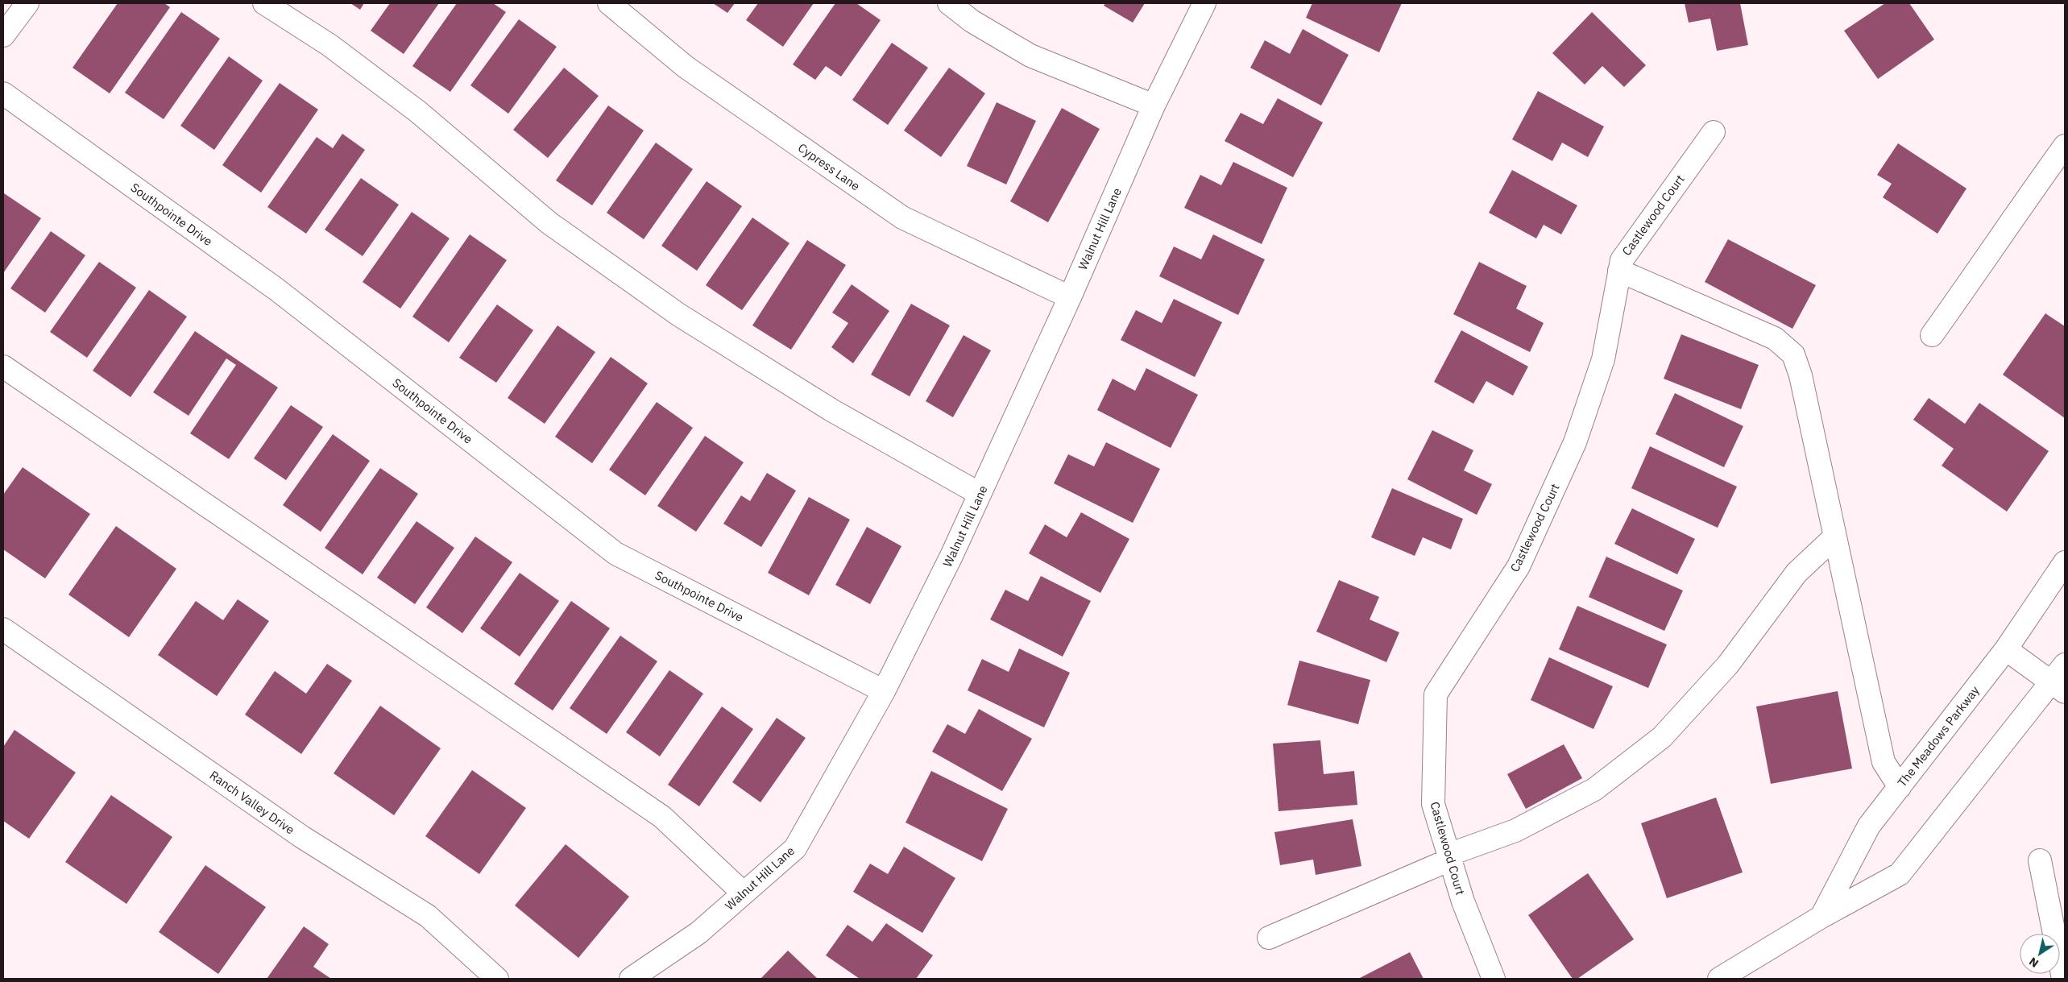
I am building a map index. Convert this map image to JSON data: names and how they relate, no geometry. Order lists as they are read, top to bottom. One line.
{"streets":{"street":["Cypress Lane","Southpointe Drive","Castlewood Court","Walnut Hill Lane","The Meadows Parkway","Ranch Valley Drive"]},"crossings":[["Cypress Lane","Walnut Hill Lane"],["Southpointe Drive","Walnut Hill Lane"]],"north":"bottom left"}
